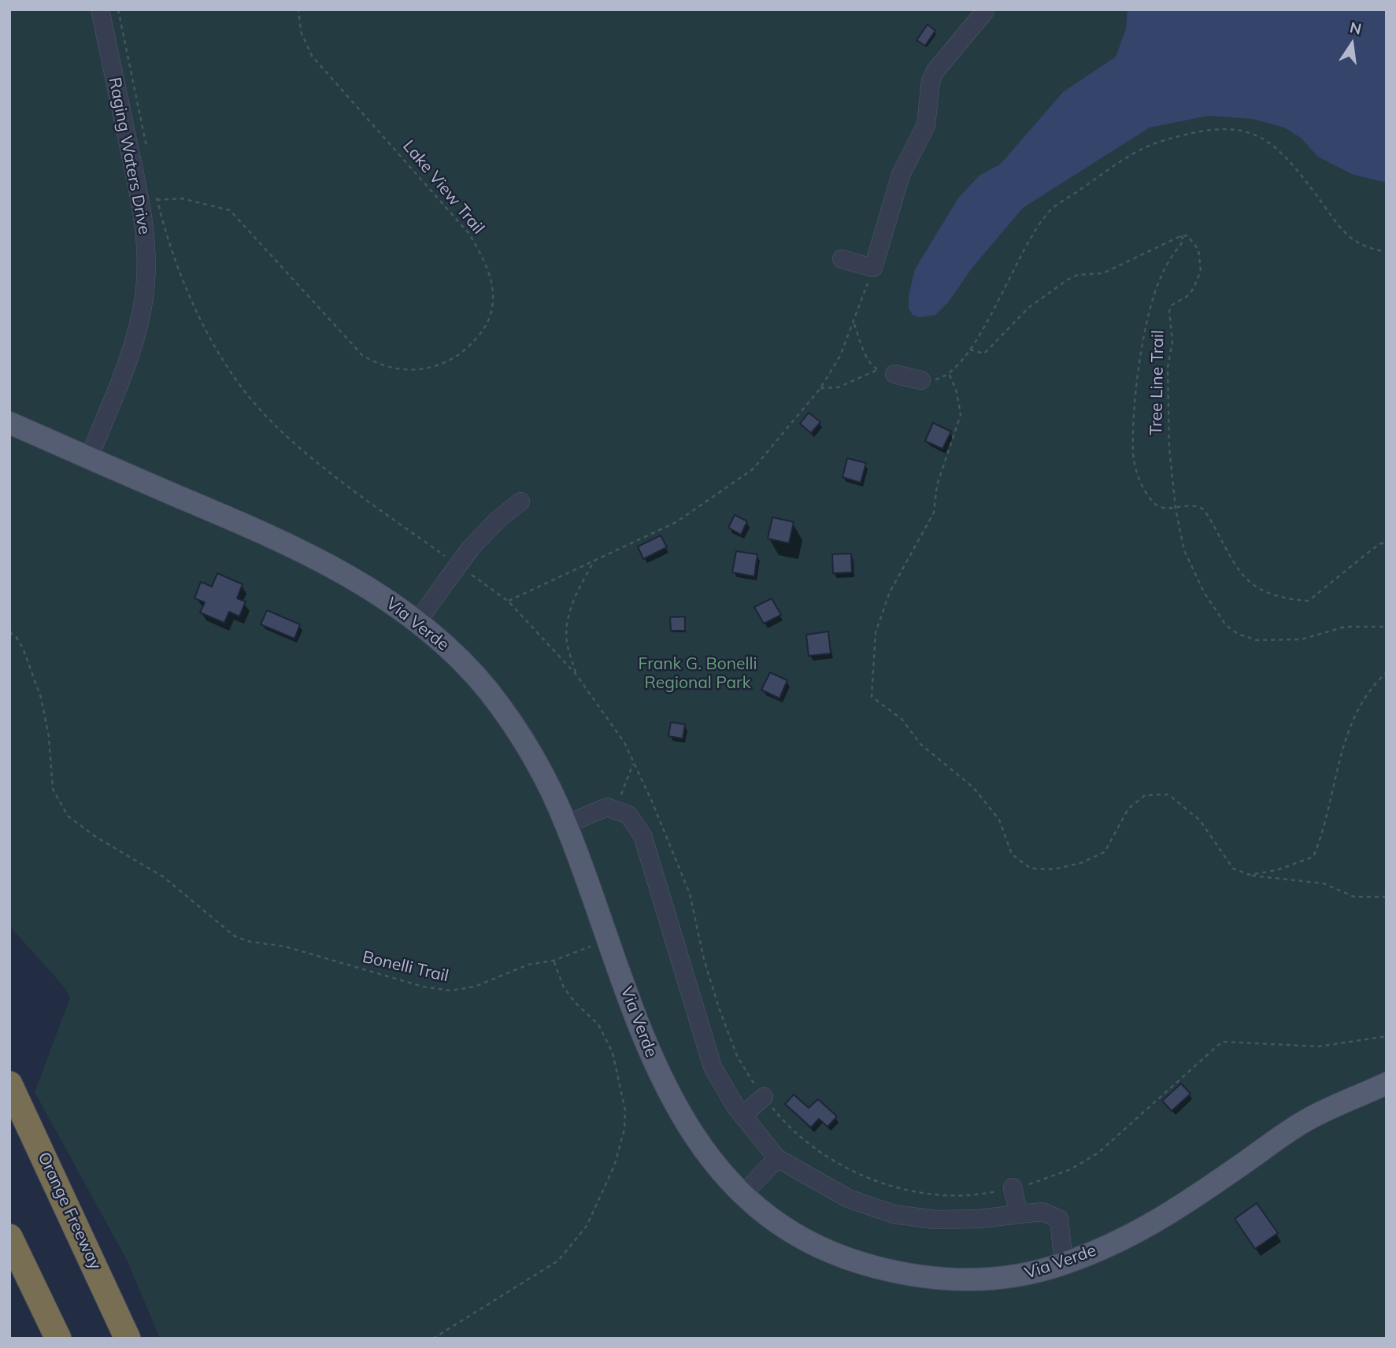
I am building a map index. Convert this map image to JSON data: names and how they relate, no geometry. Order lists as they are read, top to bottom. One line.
{"streets":{"highway":["Orange Freeway"],"main road":["Via Verde"],"street":["Raging Waters Drive"],"path":["Lake View Trail","Tree Line Trail","Bonelli Trail"]},"crossings":[["Raging Waters Drive","Via Verde"],["Via Verde","Bonelli Trail"]],"parks":["Frank G. Bonelli Regional Park"],"north":"top"}
